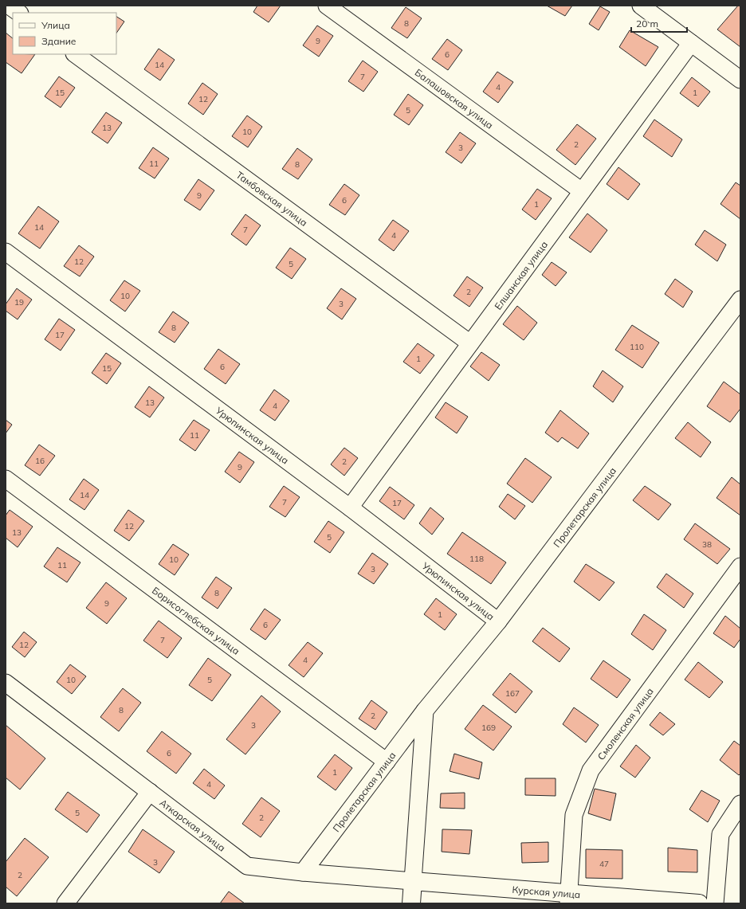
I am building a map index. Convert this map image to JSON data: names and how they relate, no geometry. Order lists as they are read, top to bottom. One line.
{"streets":{"street":["Балашовская улица","Тамбовская улица","Елшанская улица","Урюпинская улица","Пролетарская улица","Борисоглебская улица","Смоленская улица","Аткарская улица","Курская улица"]},"crossings":[["Балашовская улица","Елшанская улица"],["Тамбовская улица","Елшанская улица"],["Елшанская улица","Урюпинская улица"],["Урюпинская улица","Пролетарская улица"],["Пролетарская улица","Борисоглебская улица"],["Пролетарская улица","Аткарская улица"],["Смоленская улица","Курская улица"],["Аткарская улица","Курская улица"]],"house_numbers":["8","9","6","14","7","4","15","1","12","5","13","10","2","3","11","8","9","6","1","14","7","4","12","5","2","10","19","3","8","17","110","1","6","15","13","4","11","16","2","9","14","7","17","12","13","5","38","118","10","11","3","8","9","1","6","7","12","4","10","5","167","8","2","3","169","6","1","4","5","2","3","47","2"],"legend":["Улица","Здание"],"scale_bar":"20 m"}
